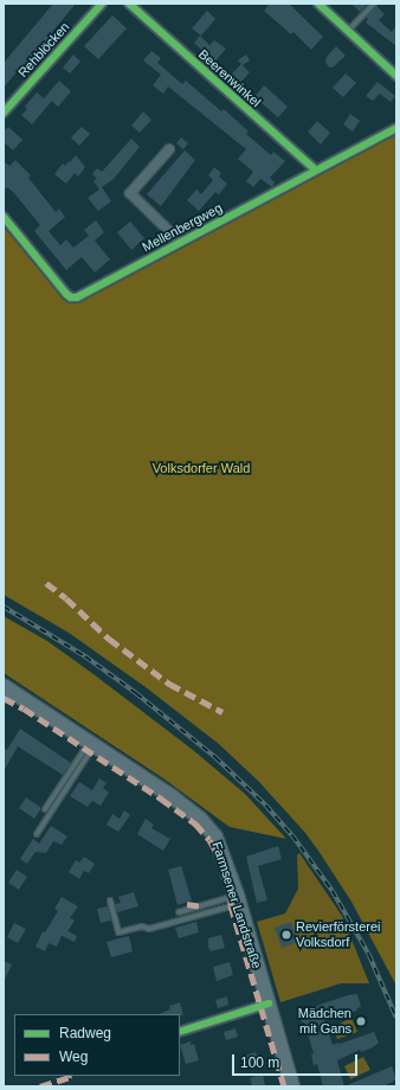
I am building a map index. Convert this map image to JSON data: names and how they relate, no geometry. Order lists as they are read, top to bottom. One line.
{"streets":{"main road":["Farmsener Landstraße"],"street":["Rehblöcken","Beerenwinkel","Mellenbergweg"]},"crossings":[["Beerenwinkel","Mellenbergweg"]],"parks":["Volksdorfer Wald"],"places":["Revierförsterei Volksdorf","Mädchen mit Gans"],"legend":["Radweg","Weg"],"scale_bar":"100 m"}
